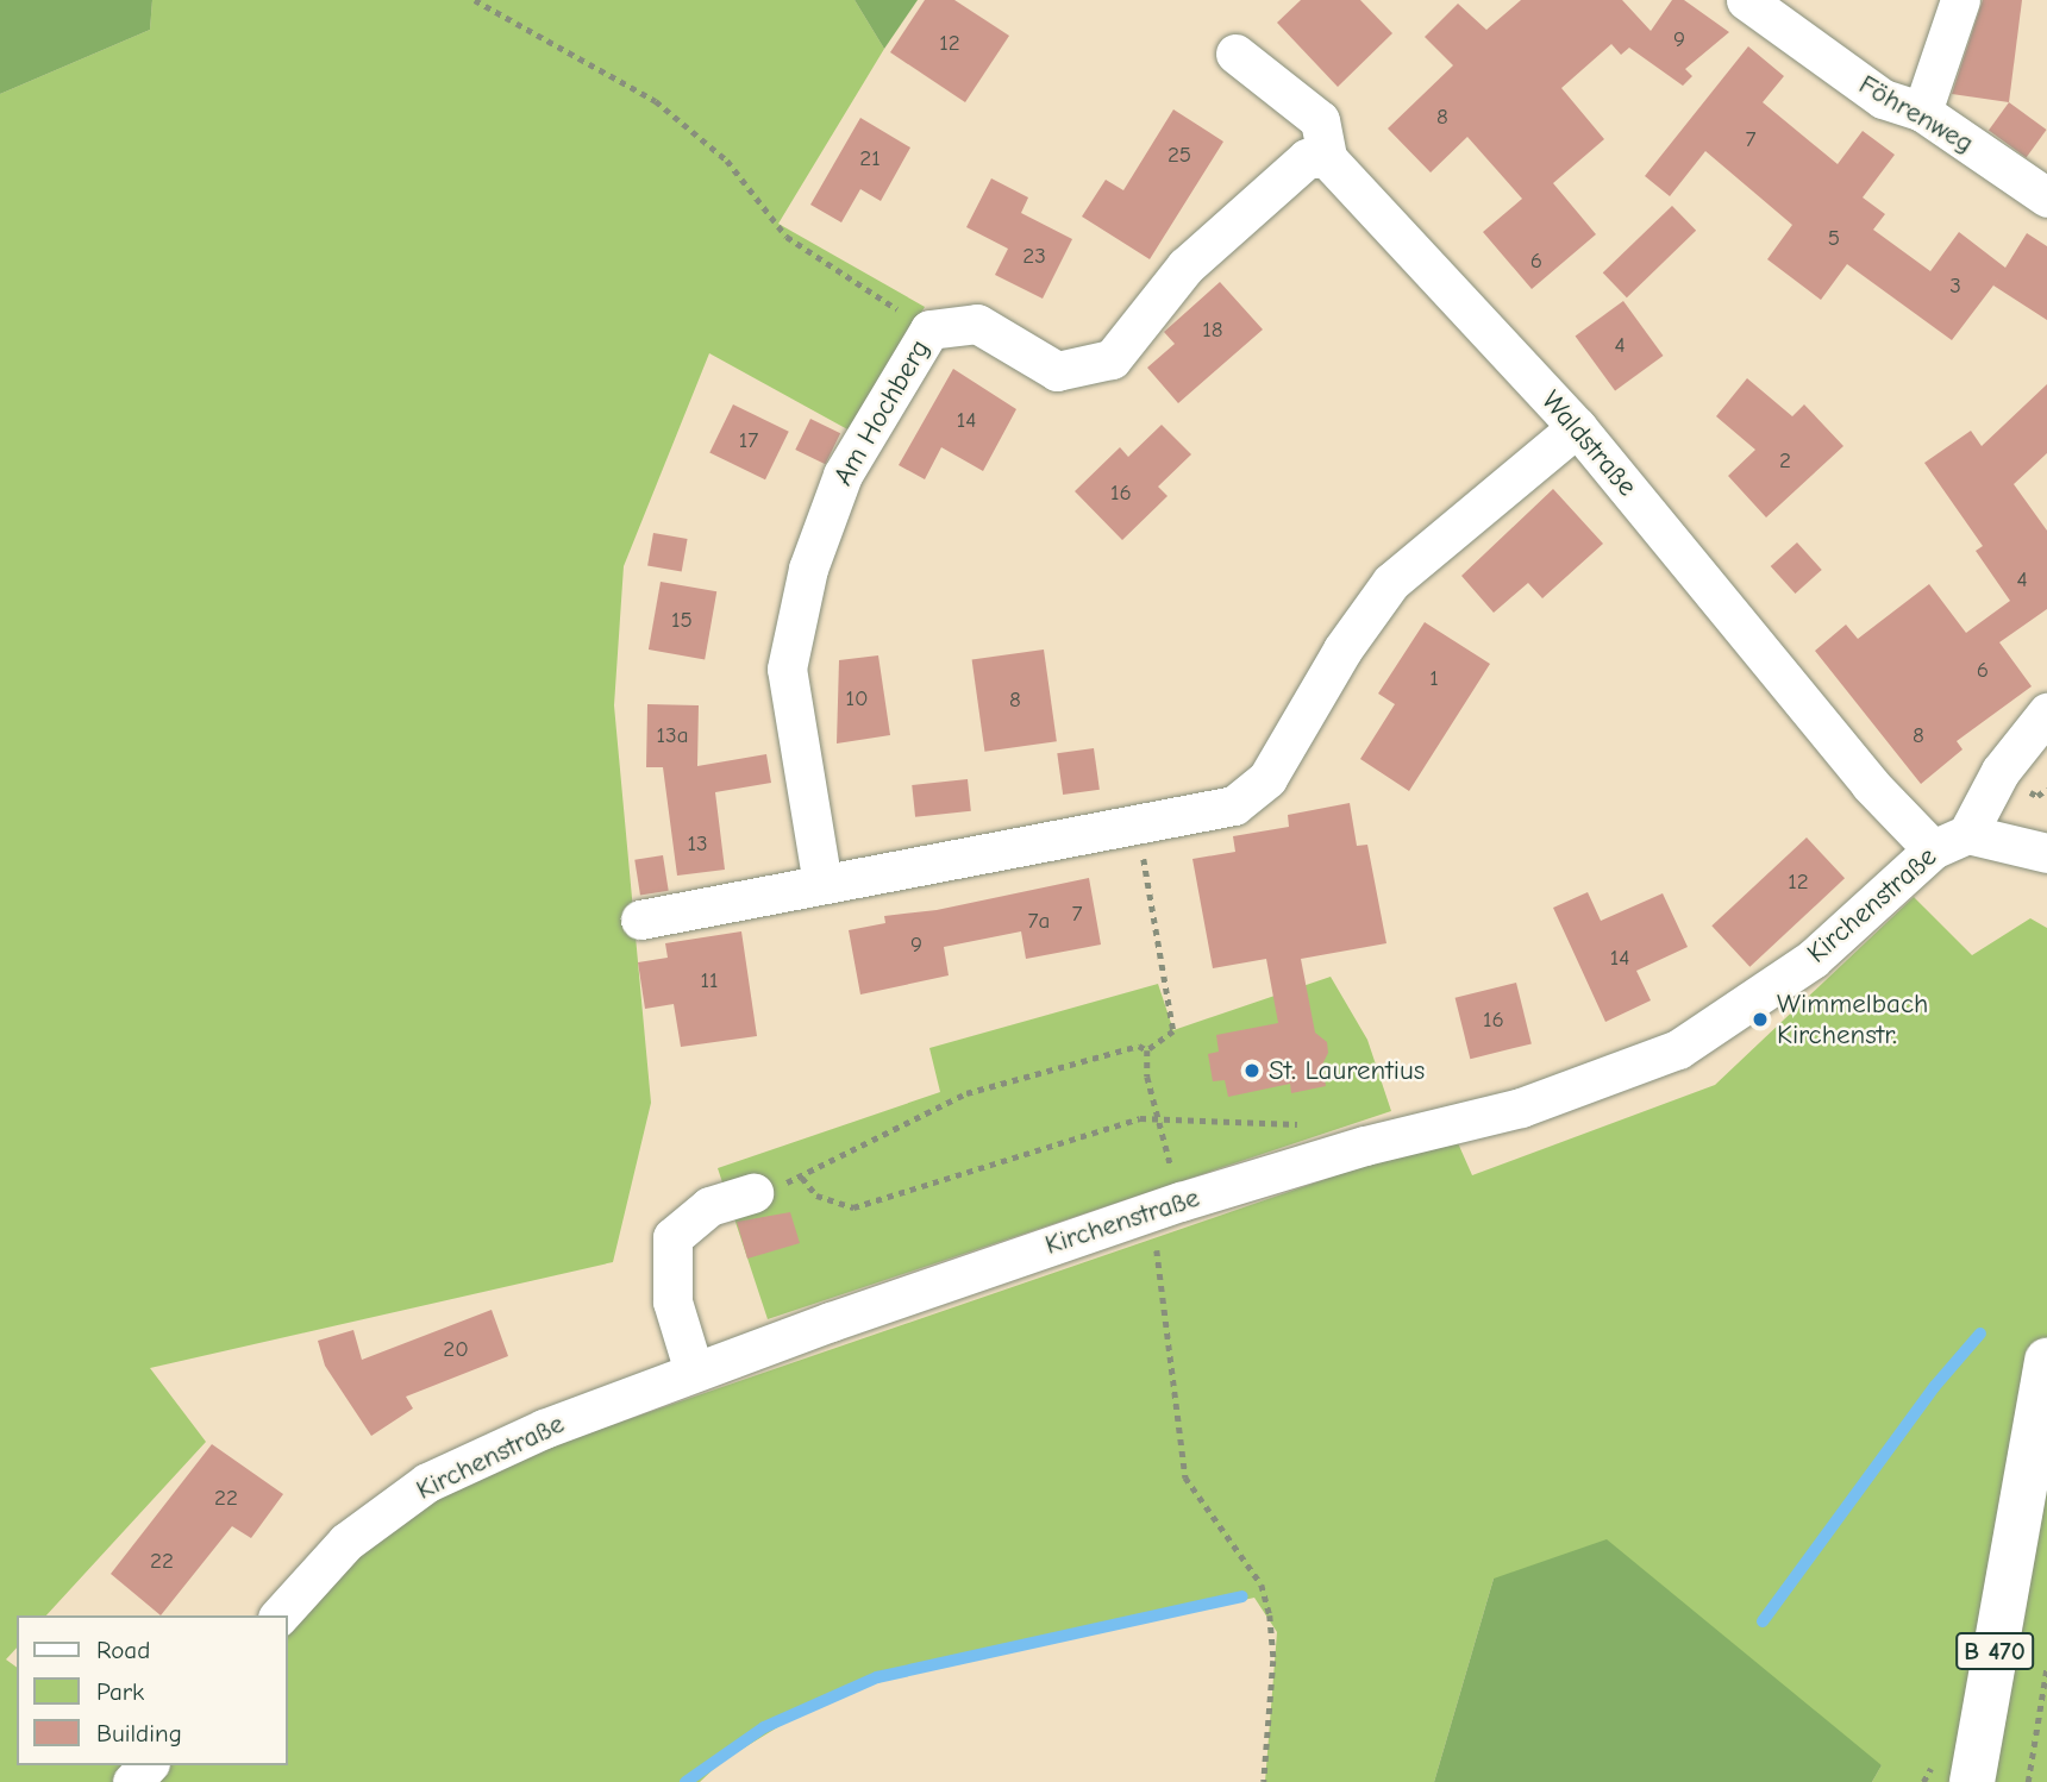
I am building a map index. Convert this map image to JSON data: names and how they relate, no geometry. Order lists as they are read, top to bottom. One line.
{"streets":{"main road":["B 470"],"street":["Föhrenweg","Am Hochberg","Waldstraße","Kirchenstraße"]},"crossings":[["Am Hochberg","Waldstraße"],["Waldstraße","Kirchenstraße"]],"places":["Wimmelbach Kirchenstr.","St. Laurentius"],"house_numbers":["9","12","8","7","25","21","5","23","6","3","18","4","14","17","2","16","4","15","6","1","10","8","13a","8","13","12","7","7a","9","14","11","16","20","22","22"],"legend":["Road","Park","Building"]}
